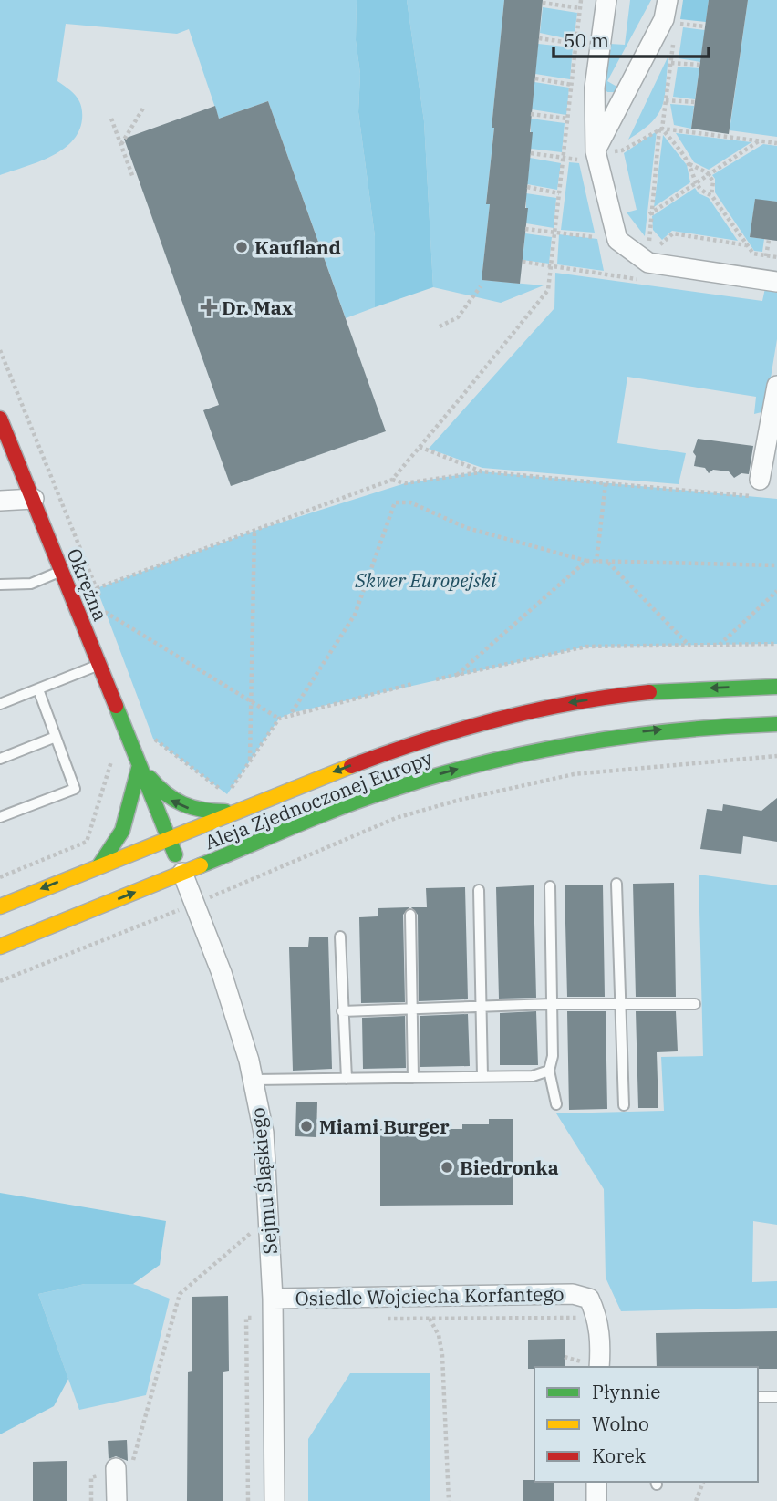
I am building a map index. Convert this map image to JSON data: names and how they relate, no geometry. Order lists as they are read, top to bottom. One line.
{"streets":{"main road":["Okrężna","Aleja Zjednoczonej Europy"],"street":["Sejmu Śląskiego","Osiedle Wojciecha Korfantego"]},"crossings":[["Okrężna","Aleja Zjednoczonej Europy"],["Okrężna","Sejmu Śląskiego"],["Aleja Zjednoczonej Europy","Sejmu Śląskiego"],["Sejmu Śląskiego","Osiedle Wojciecha Korfantego"]],"parks":["Skwer Europejski"],"places":{"other":["Kaufland","Miami Burger","Biedronka"],"health":["Dr. Max"]},"legend":["Płynnie","Wolno","Korek"],"scale_bar":"50 m"}
